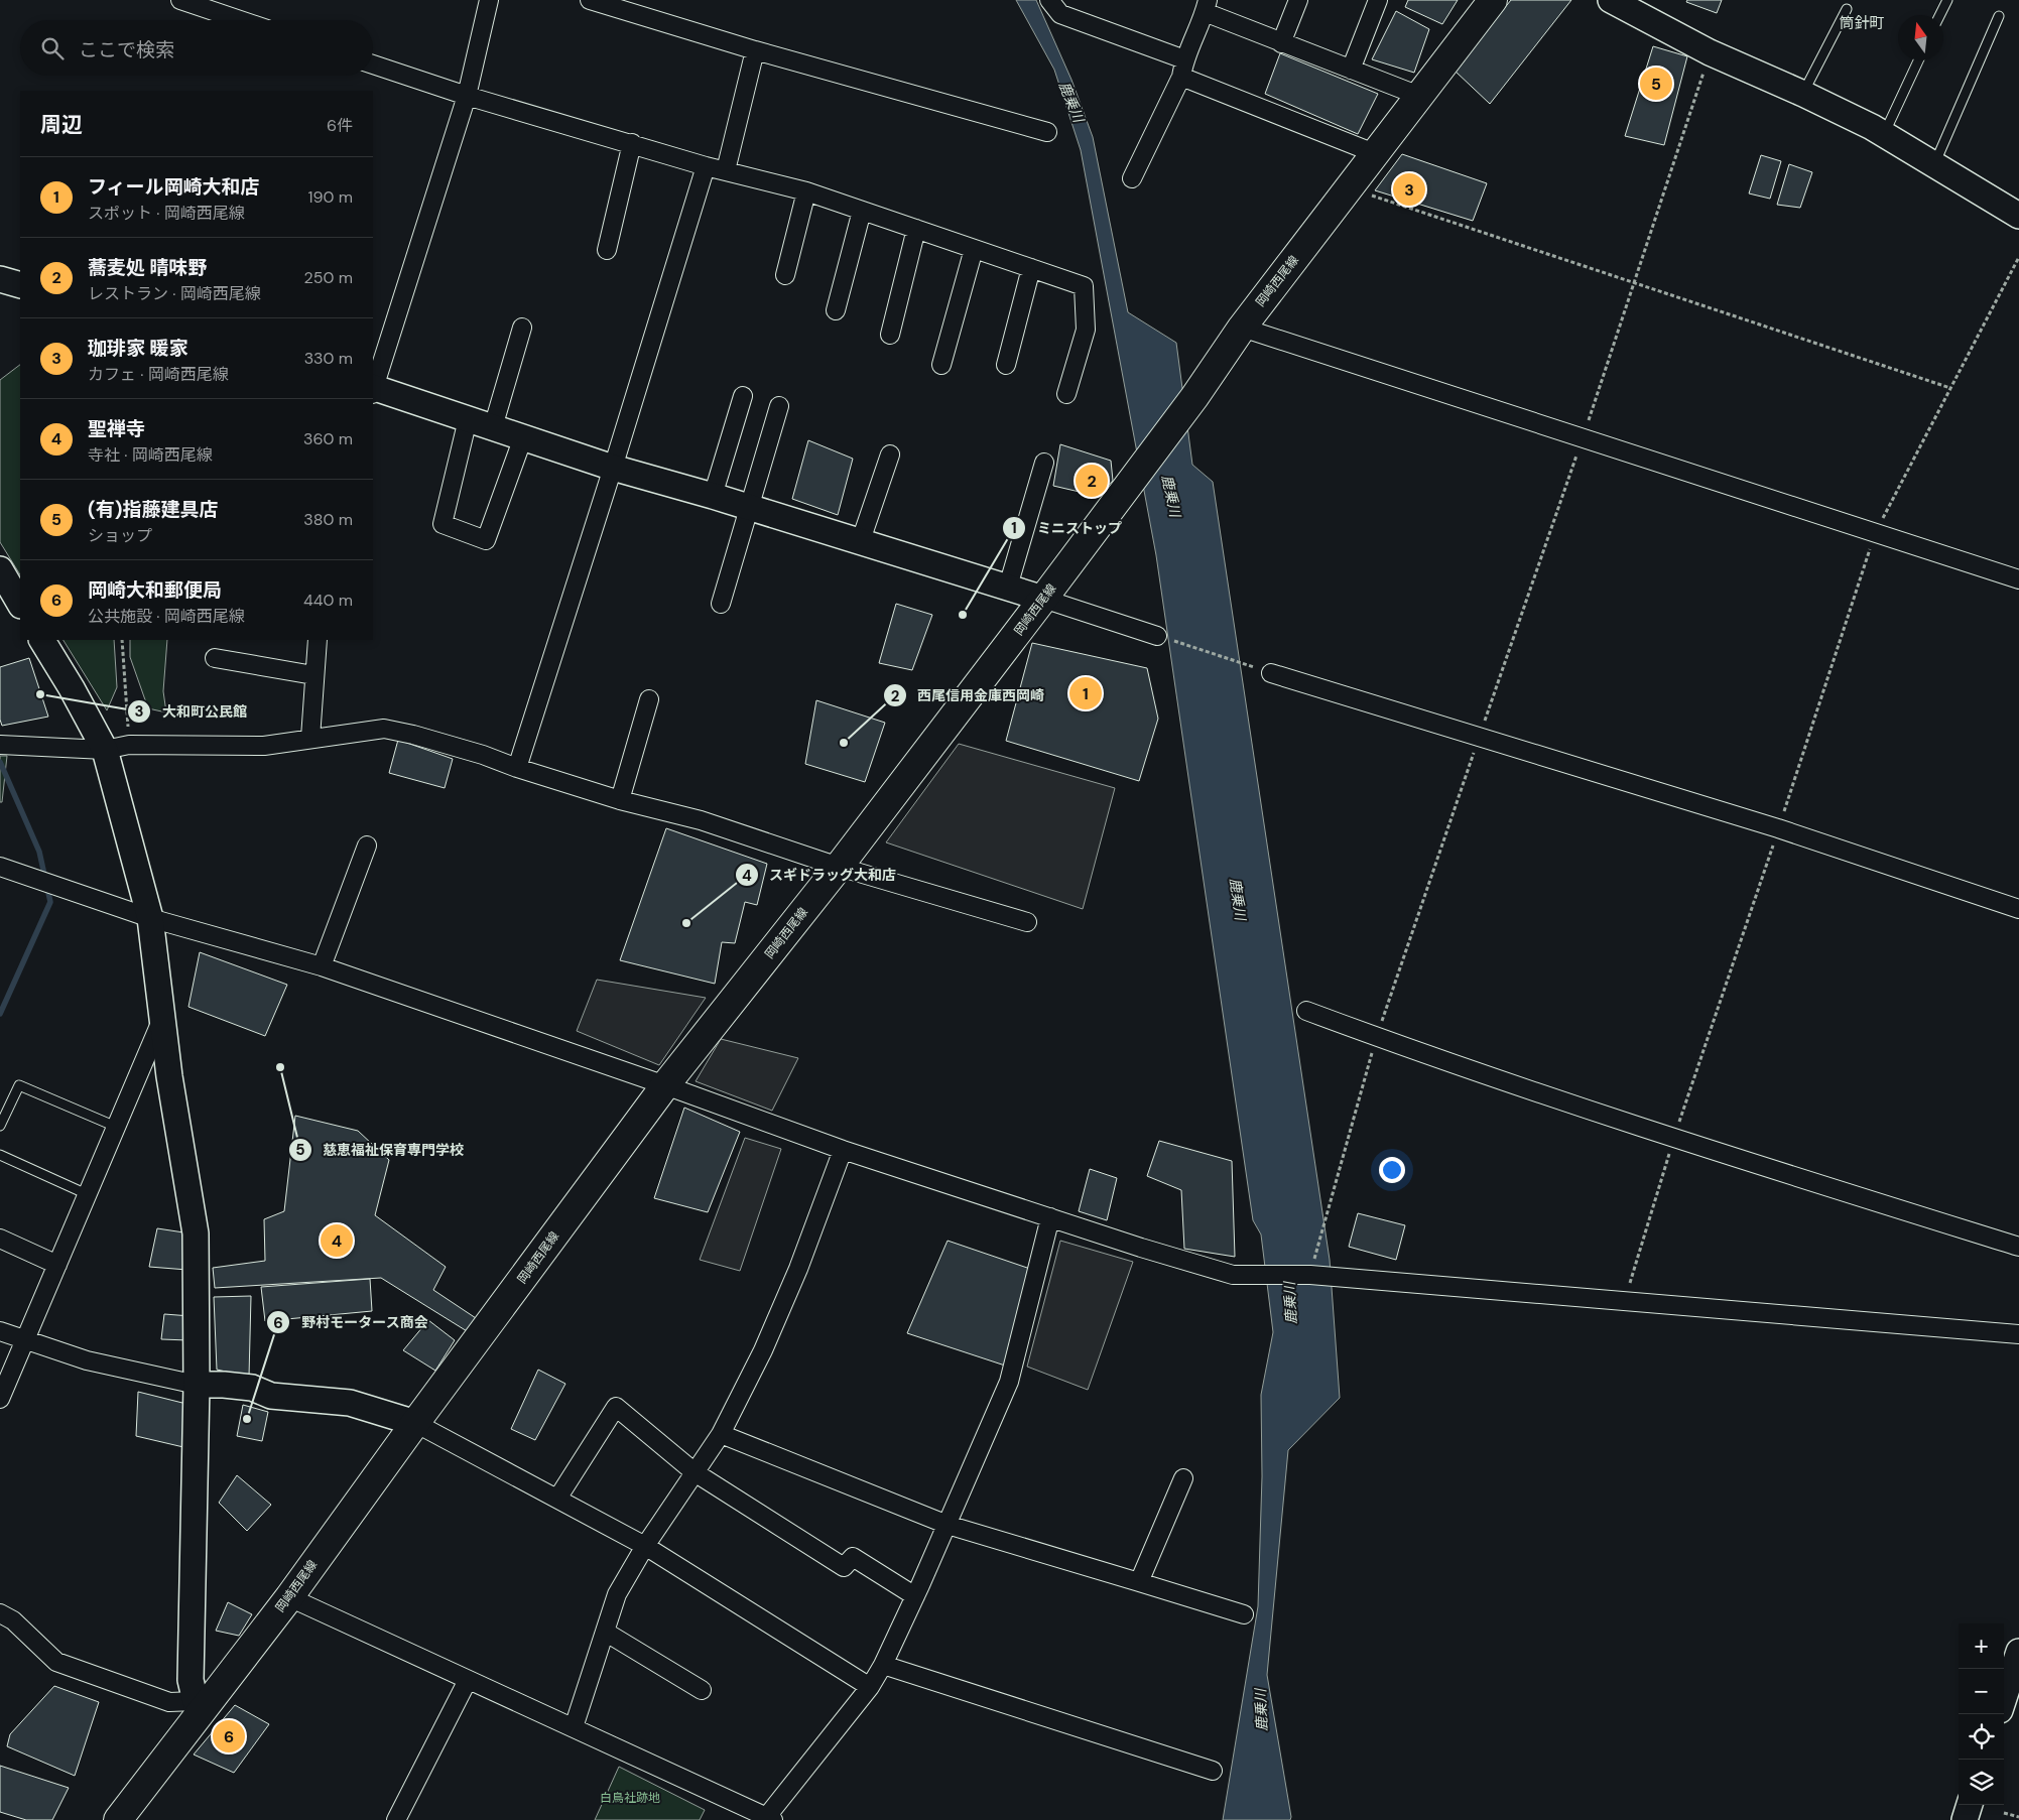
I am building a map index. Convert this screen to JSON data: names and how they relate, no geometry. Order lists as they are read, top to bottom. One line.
{"streets":{"main road":["岡崎西尾線"]},"districts":["筒針町"],"water":["鹿乗川"],"parks":["白鳥社跡地"],"places":["ミニストップ","大和町公民館","西尾信用金庫西岡崎","スギドラッグ大和店","慈恵福祉保育専門学校","野村モータース商会"],"north":"top","page":{"search":"ここで検索","pins":["5","3","2","1","4","6"],"heading":["周辺","6件"],"list":[{"mark":"1","name":"フィール岡崎大和店","note":"スポット · 岡崎西尾線","value":"190 m"},{"mark":"2","name":"蕎麦処 晴味野","note":"レストラン · 岡崎西尾線","value":"250 m"},{"mark":"3","name":"珈琲家 暖家","note":"カフェ · 岡崎西尾線","value":"330 m"},{"mark":"4","name":"聖禅寺","note":"寺社 · 岡崎西尾線","value":"360 m"},{"mark":"5","name":"(有)指藤建具店","note":"ショップ","value":"380 m"},{"mark":"6","name":"岡崎大和郵便局","note":"公共施設 · 岡崎西尾線","value":"440 m"}],"map_buttons":["+","−"]}}
